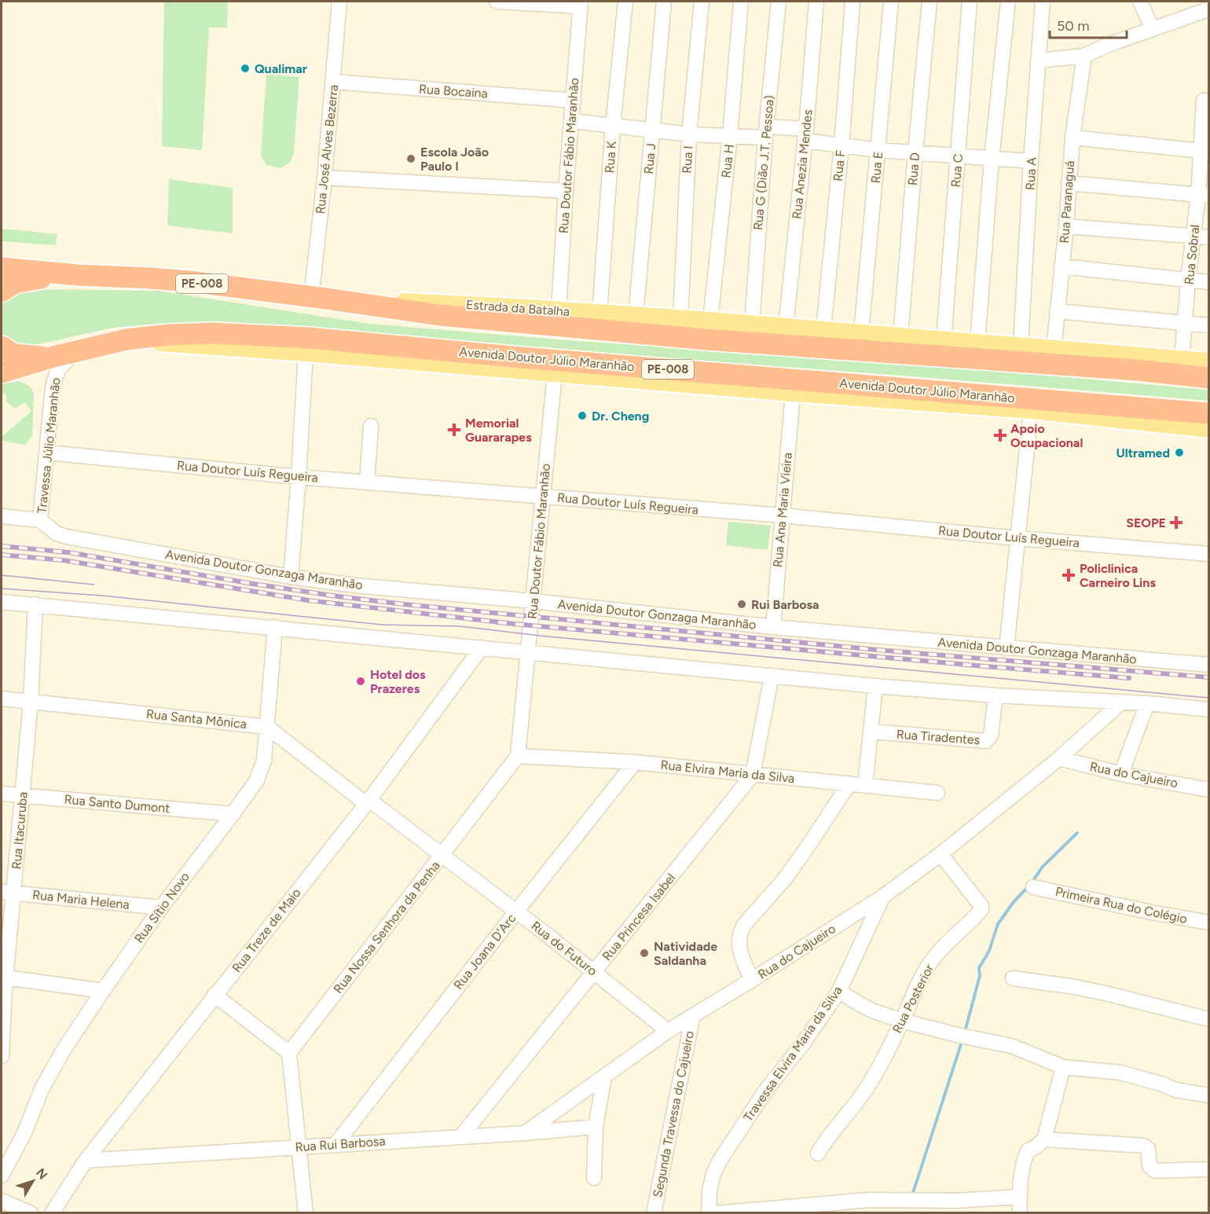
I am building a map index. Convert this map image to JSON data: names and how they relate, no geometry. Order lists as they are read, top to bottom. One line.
{"streets":{"highway":["PE-008","Avenida Doutor Júlio Maranhão"],"main road":["Estrada da Batalha"],"street":["Rua Bocaina","Rua José Alves Bezerra","Rua Doutor Fábio Maranhão","Rua K","Rua J","Rua I","Rua H","Rua G (Dião J.T. Pessoa)","Rua Anezia Mendes","Rua F","Rua E","Rua D","Rua C","Rua A","Rua Paranaguá","Rua Sobral","Travessa Júlio Maranhão","Rua Doutor Luís Regueira","Rua Ana Maria Vieira","Avenida Doutor Gonzaga Maranhão","Rua Santa Mônica","Rua Tiradentes","Rua Elvira Maria da Silva","Rua do Cajueiro","Rua Santo Dumont","Rua Itacuruba","Rua Maria Helena","Primeira Rua do Colégio","Rua Sítio Novo","Rua Princesa Isabel","Rua Nossa Senhora da Penha","Rua Treze de Maio","Rua do Futuro","Rua Joana D'Arc","Rua Posterior","Travessa Elvira Maria da Silva","Segunda Travessa do Cajueiro","Rua Rui Barbosa"]},"crossings":[["Rua Bocaina","Rua José Alves Bezerra"],["Rua Bocaina","Rua Doutor Fábio Maranhão"],["Rua José Alves Bezerra","PE-008"],["Rua José Alves Bezerra","Estrada da Batalha"],["Rua Doutor Fábio Maranhão","Estrada da Batalha"],["Rua Doutor Fábio Maranhão","Avenida Doutor Júlio Maranhão"],["Rua Doutor Fábio Maranhão","Rua Doutor Luís Regueira"],["Rua Doutor Fábio Maranhão","Avenida Doutor Gonzaga Maranhão"],["Rua K","Estrada da Batalha"],["Rua J","Estrada da Batalha"],["Rua I","Estrada da Batalha"],["Rua H","Estrada da Batalha"],["PE-008","Estrada da Batalha"],["Avenida Doutor Júlio Maranhão","Travessa Júlio Maranhão"],["Avenida Doutor Júlio Maranhão","Rua Ana Maria Vieira"],["Travessa Júlio Maranhão","Rua Doutor Luís Regueira"],["Travessa Júlio Maranhão","Avenida Doutor Gonzaga Maranhão"],["Rua Doutor Luís Regueira","Rua Ana Maria Vieira"],["Rua Ana Maria Vieira","Avenida Doutor Gonzaga Maranhão"],["Rua Santa Mônica","Rua Itacuruba"],["Rua Santa Mônica","Rua Sítio Novo"],["Rua Elvira Maria da Silva","Rua Princesa Isabel"],["Rua Elvira Maria da Silva","Rua Nossa Senhora da Penha"],["Rua Elvira Maria da Silva","Rua Joana D'Arc"],["Rua do Cajueiro","Rua do Futuro"],["Rua do Cajueiro","Rua Posterior"],["Rua do Cajueiro","Travessa Elvira Maria da Silva"],["Rua do Cajueiro","Segunda Travessa do Cajueiro"],["Rua do Cajueiro","Rua Rui Barbosa"],["Rua Santo Dumont","Rua Itacuruba"],["Rua Santo Dumont","Rua Sítio Novo"],["Rua Itacuruba","Rua Maria Helena"],["Rua Maria Helena","Rua Sítio Novo"],["Rua Princesa Isabel","Rua do Futuro"],["Rua Princesa Isabel","Rua Rui Barbosa"],["Rua Nossa Senhora da Penha","Rua do Futuro"],["Rua Treze de Maio","Rua do Futuro"],["Rua Treze de Maio","Rua Rui Barbosa"],["Rua do Futuro","Rua Joana D'Arc"],["Rua Joana D'Arc","Rua Rui Barbosa"]],"places":{"other":["Qualimar","Escola João Paulo I","Dr. Cheng","Ultramed","Rui Barbosa","Hotel dos Prazeres","Natividade Saldanha"],"health":["Memorial Guararapes","Apoio Ocupacional","SEOPE","Policlinica Carneiro Lins"]},"scale_bar":"50 m","north":"top right"}
